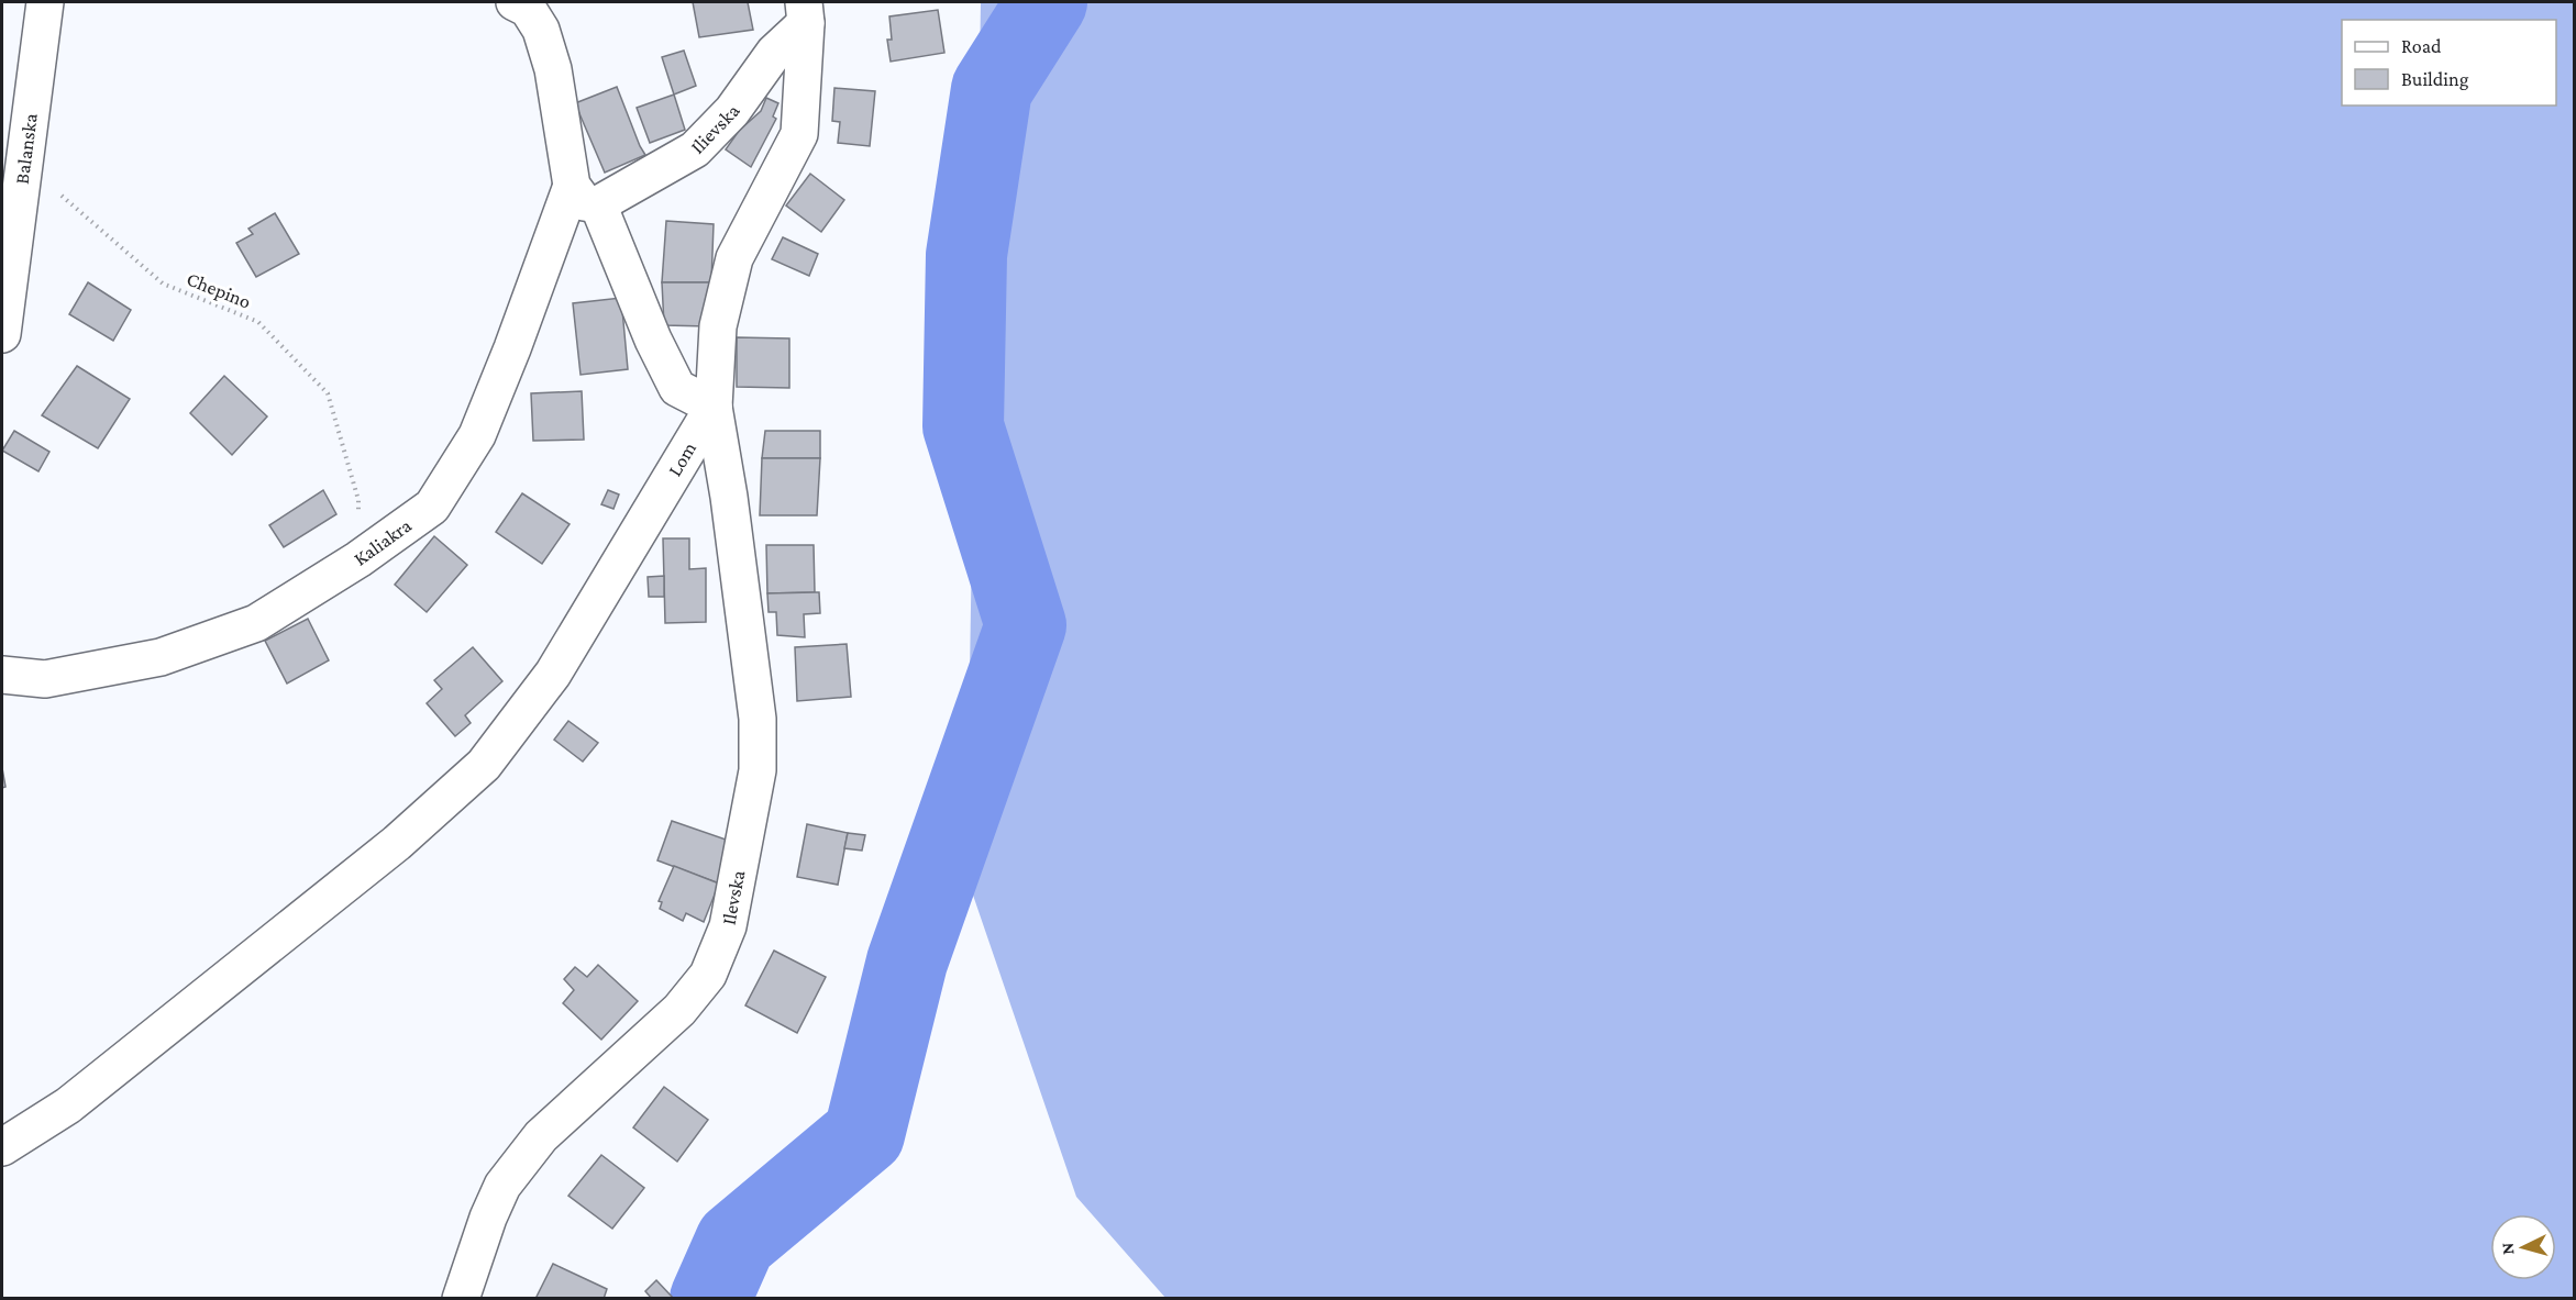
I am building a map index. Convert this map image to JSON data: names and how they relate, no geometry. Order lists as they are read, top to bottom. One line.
{"streets":{"street":["Ilievska","Balanska","Lom","Kaliakra","Ilevska"],"path":["Chepino"]},"crossings":[["Ilievska","Lom"],["Ilievska","Kaliakra"],["Balanska","Chepino"],["Chepino","Kaliakra"],["Lom","Ilevska"]],"legend":["Road","Building"],"north":"left"}
